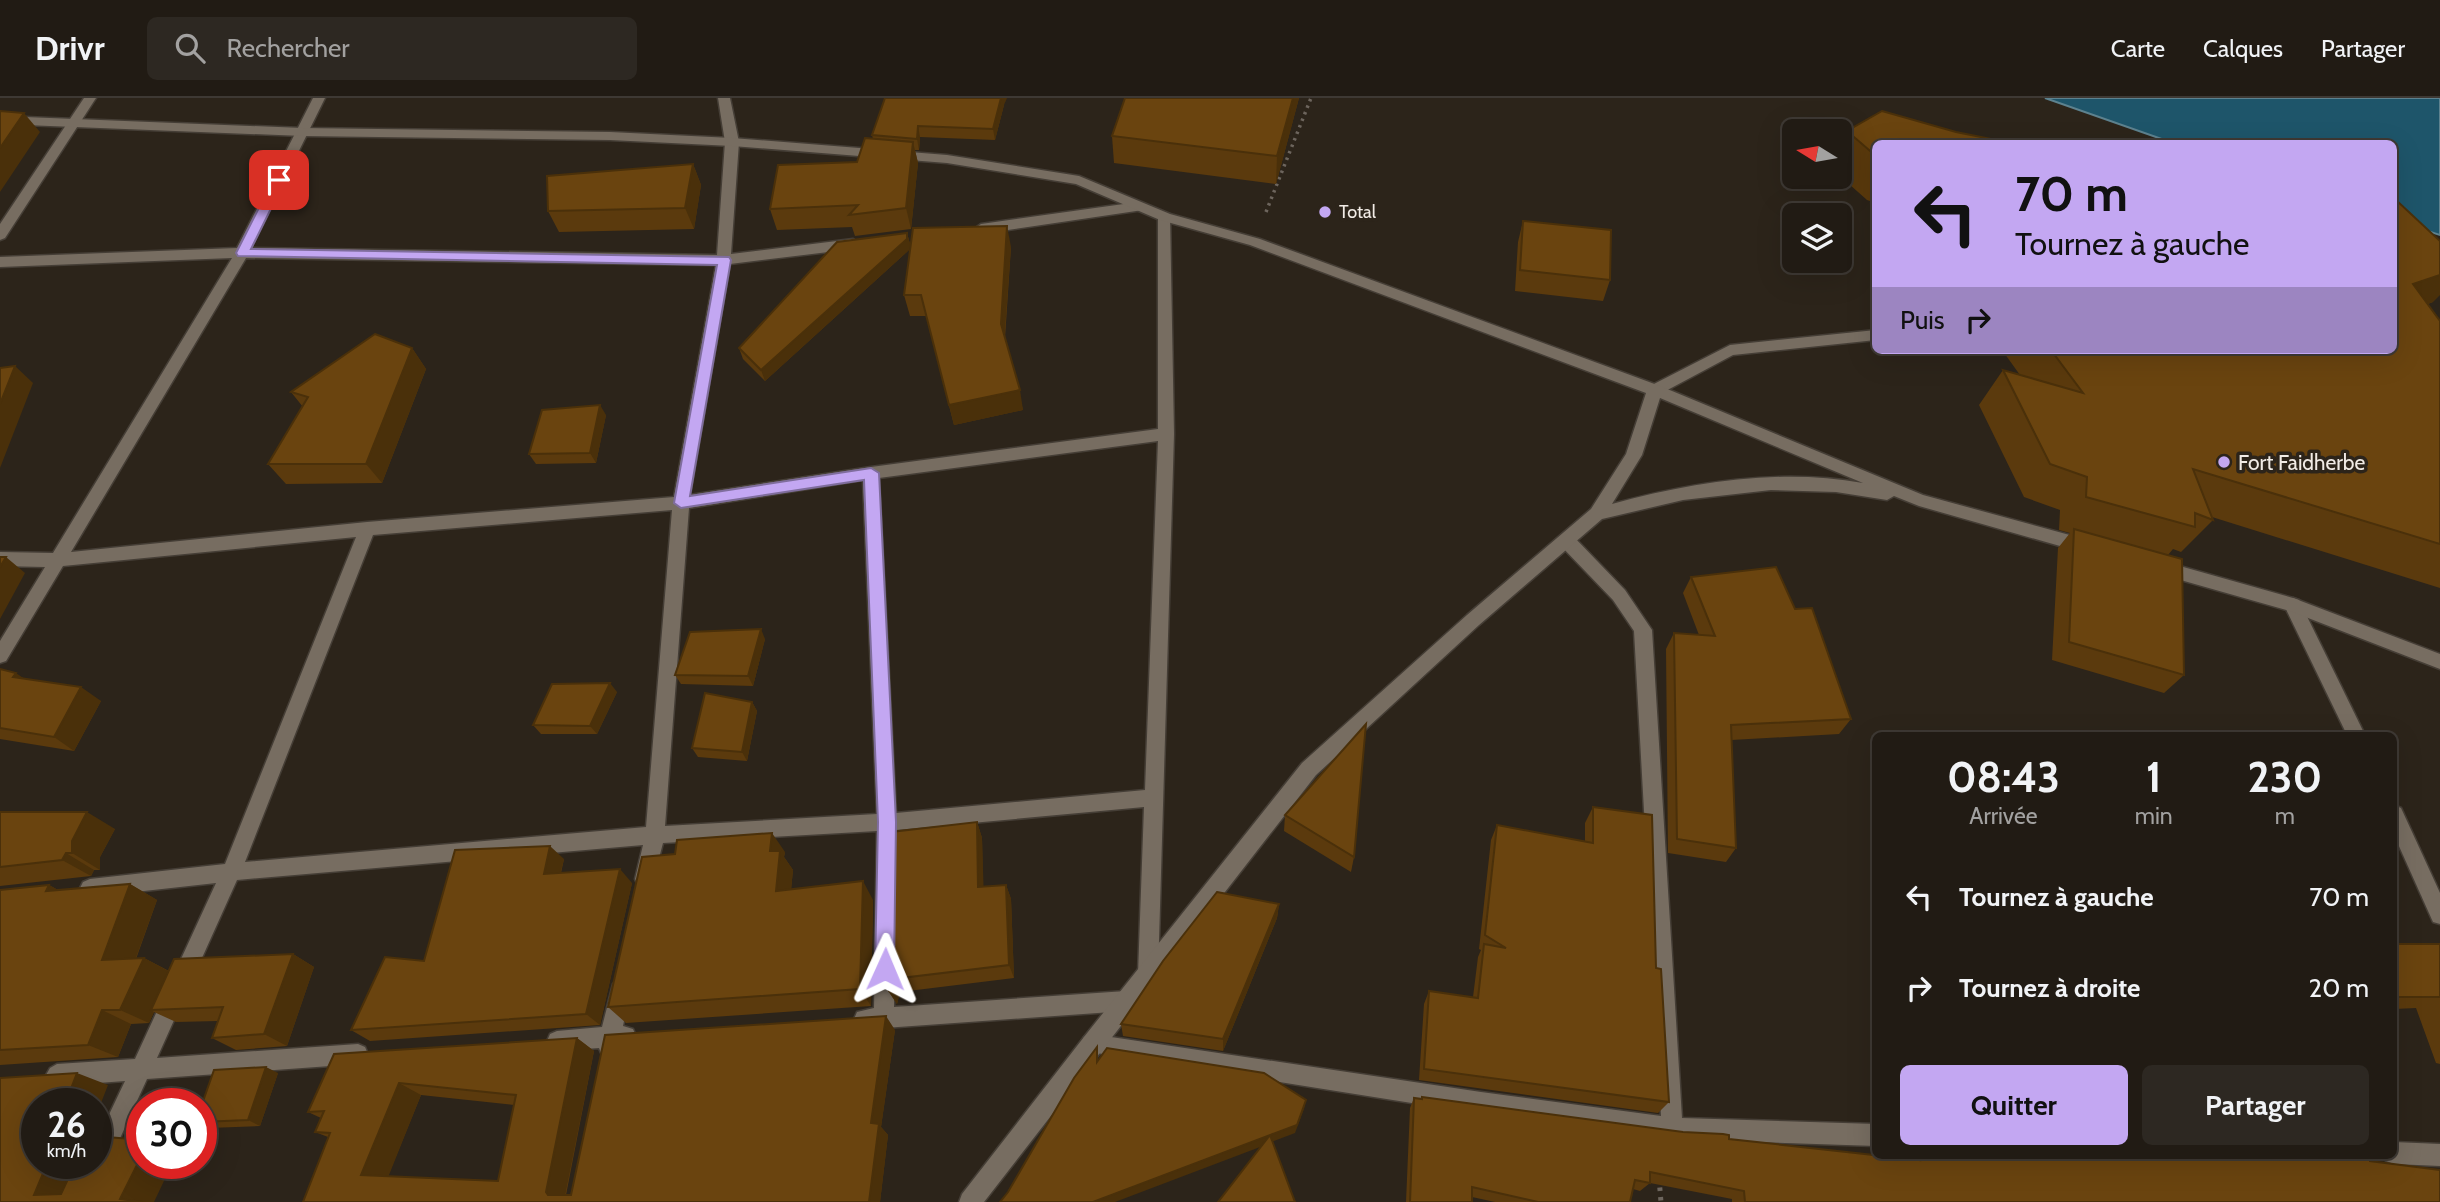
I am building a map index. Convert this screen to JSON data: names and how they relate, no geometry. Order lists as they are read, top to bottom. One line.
{"places":["Total","Fort Faidherbe"],"north":"left","page":{"header":"Drivr","search":"Rechercher","nav":["Carte","Calques","Partager"],"turn":["70 m","Tournez à gauche"],"then":"Puis","eta":["08:43","Arrivée","1","min","230","m"],"list":[{"name":"Tournez à gauche","value":"70 m"},{"name":"Tournez à droite","value":"20 m"}],"buttons":["Quitter","Partager"],"speed":"26 km/h","limit":"30"}}
